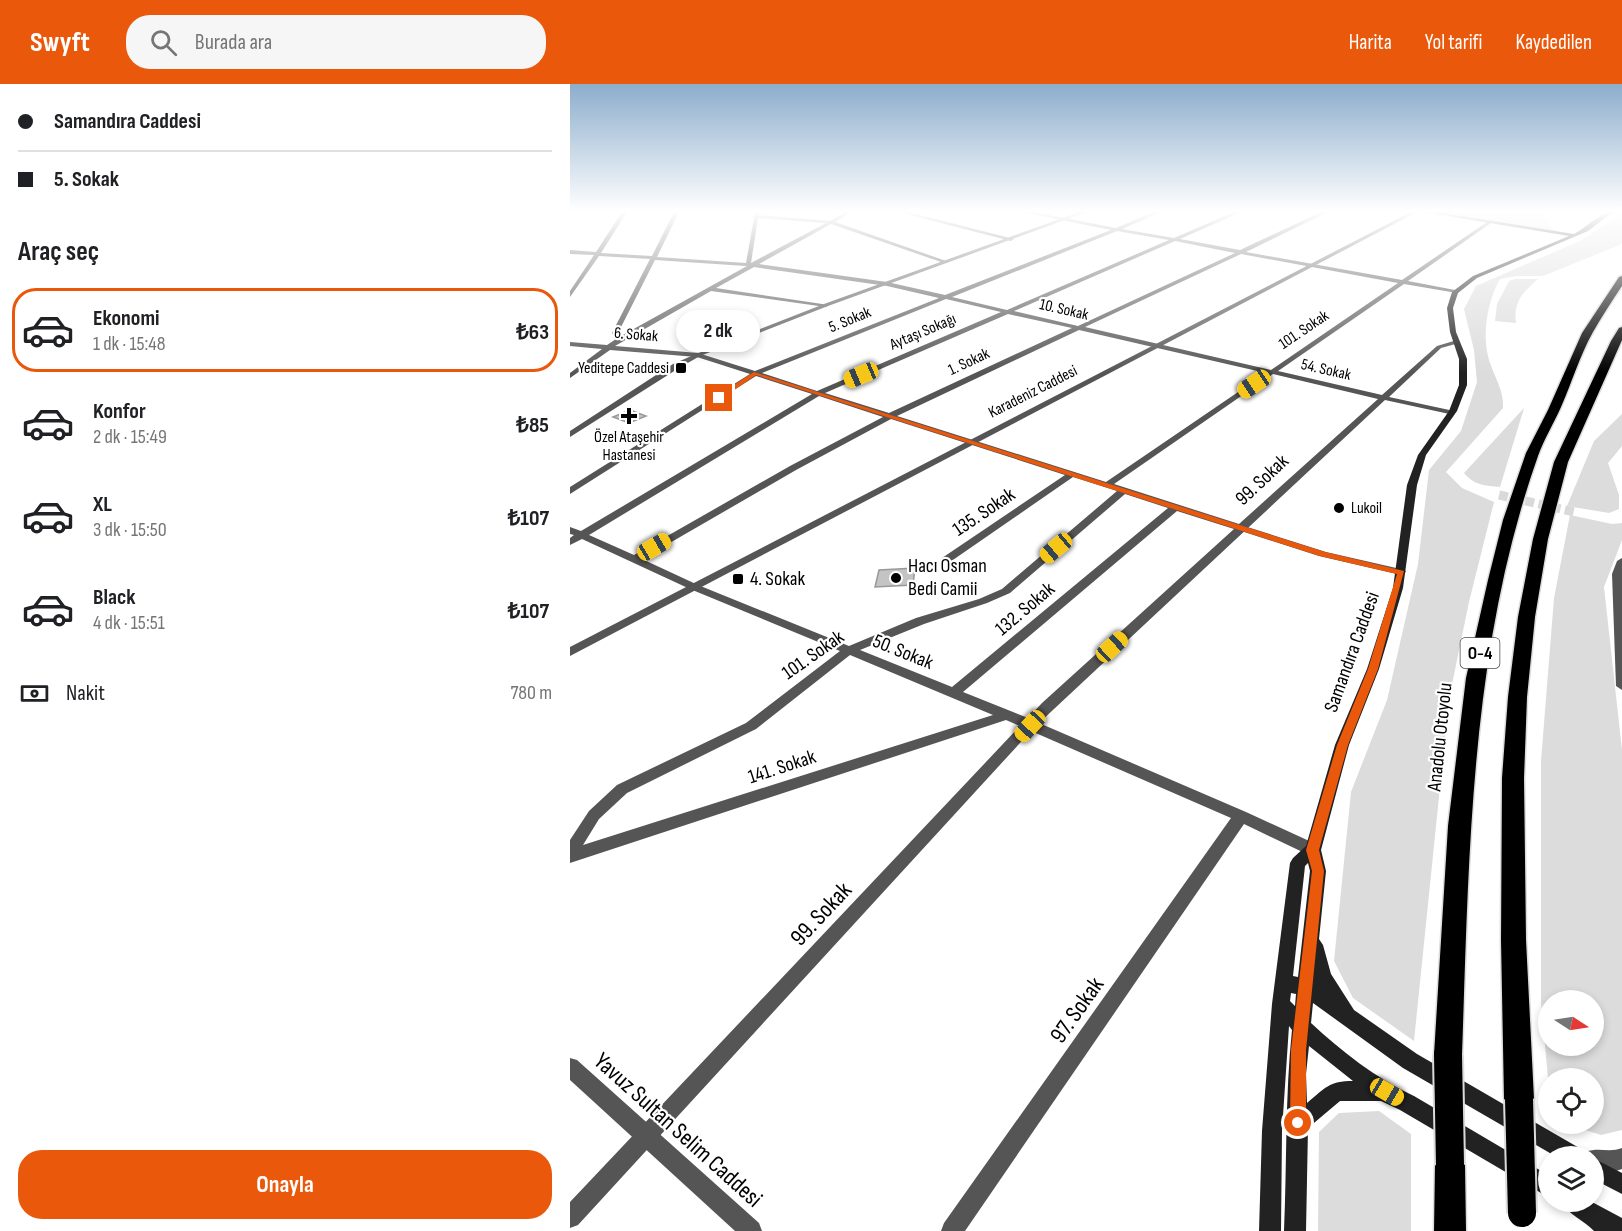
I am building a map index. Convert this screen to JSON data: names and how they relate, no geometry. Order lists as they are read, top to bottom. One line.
{"streets":{"highway":["O-4","Anadolu Otoyolu"],"main road":["Samandıra Caddesi"],"street":["10. Sokak","5. Sokak","101. Sokak","Aytaşı Sokağı","6. Sokak","1. Sokak","54. Sokak","Karadeniz Caddesi","99. Sokak","135. Sokak","132. Sokak","50. Sokak","141. Sokak","97. Sokak","Yavuz Sultan Selim Caddesi"]},"crossings":[["10. Sokak","5. Sokak"],["10. Sokak","Aytaşı Sokağı"],["10. Sokak","1. Sokak"],["10. Sokak","54. Sokak"],["10. Sokak","Karadeniz Caddesi"],["5. Sokak","6. Sokak"],["101. Sokak","6. Sokak"],["101. Sokak","54. Sokak"],["101. Sokak","50. Sokak"],["101. Sokak","141. Sokak"],["Aytaşı Sokağı","6. Sokak"],["6. Sokak","1. Sokak"],["6. Sokak","Karadeniz Caddesi"],["6. Sokak","99. Sokak"],["6. Sokak","135. Sokak"],["6. Sokak","132. Sokak"],["6. Sokak","Samandıra Caddesi"],["54. Sokak","Karadeniz Caddesi"],["54. Sokak","99. Sokak"],["54. Sokak","Samandıra Caddesi"],["Karadeniz Caddesi","50. Sokak"],["99. Sokak","50. Sokak"],["99. Sokak","Samandıra Caddesi"],["99. Sokak","Yavuz Sultan Selim Caddesi"],["132. Sokak","50. Sokak"],["50. Sokak","Samandıra Caddesi"],["50. Sokak","141. Sokak"],["50. Sokak","97. Sokak"]],"places":{"transit":["Yeditepe Caddesi","4. Sokak"],"health":["Özel Ataşehir Hastanesi"],"other":["Lukoil","Hacı Osman Bedi Camii"]},"north":"right","page":{"header":"Swyft","search":"Burada ara","nav":["Harita","Yol tarifi","Kaydedilen"],"banner":["Samandıra Caddesi","5. Sokak"],"heading":"Araç seç","list":[{"name":"Ekonomi","note":"1 dk · 15:48","value":"₺63"},{"name":"Konfor","note":"2 dk · 15:49","value":"₺85"},{"name":"XL","note":"3 dk · 15:50","value":"₺107"},{"name":"Black","note":"4 dk · 15:51","value":"₺107"}],"bubble":"2 dk","pay":["Nakit","780 m"],"buttons":"Onayla"}}
